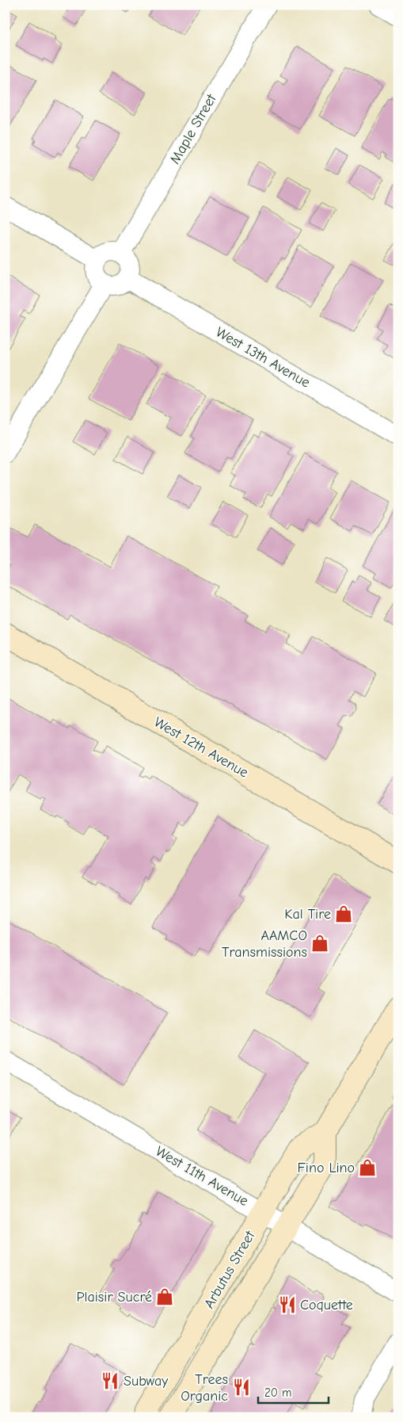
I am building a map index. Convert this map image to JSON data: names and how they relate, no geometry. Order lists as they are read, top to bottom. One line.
{"streets":{"main road":["West 12th Avenue","Arbutus Street"],"street":["Maple Street","West 13th Avenue","West 11th Avenue"]},"crossings":[["Maple Street","West 13th Avenue"],["West 11th Avenue","Arbutus Street"]],"places":{"shop":["Kal Tire","AAMCO Transmissions","Fino Lino","Plaisir Sucré"],"restaurant":["Coquette","Subway","Trees Organic"]},"scale_bar":"20 m"}
